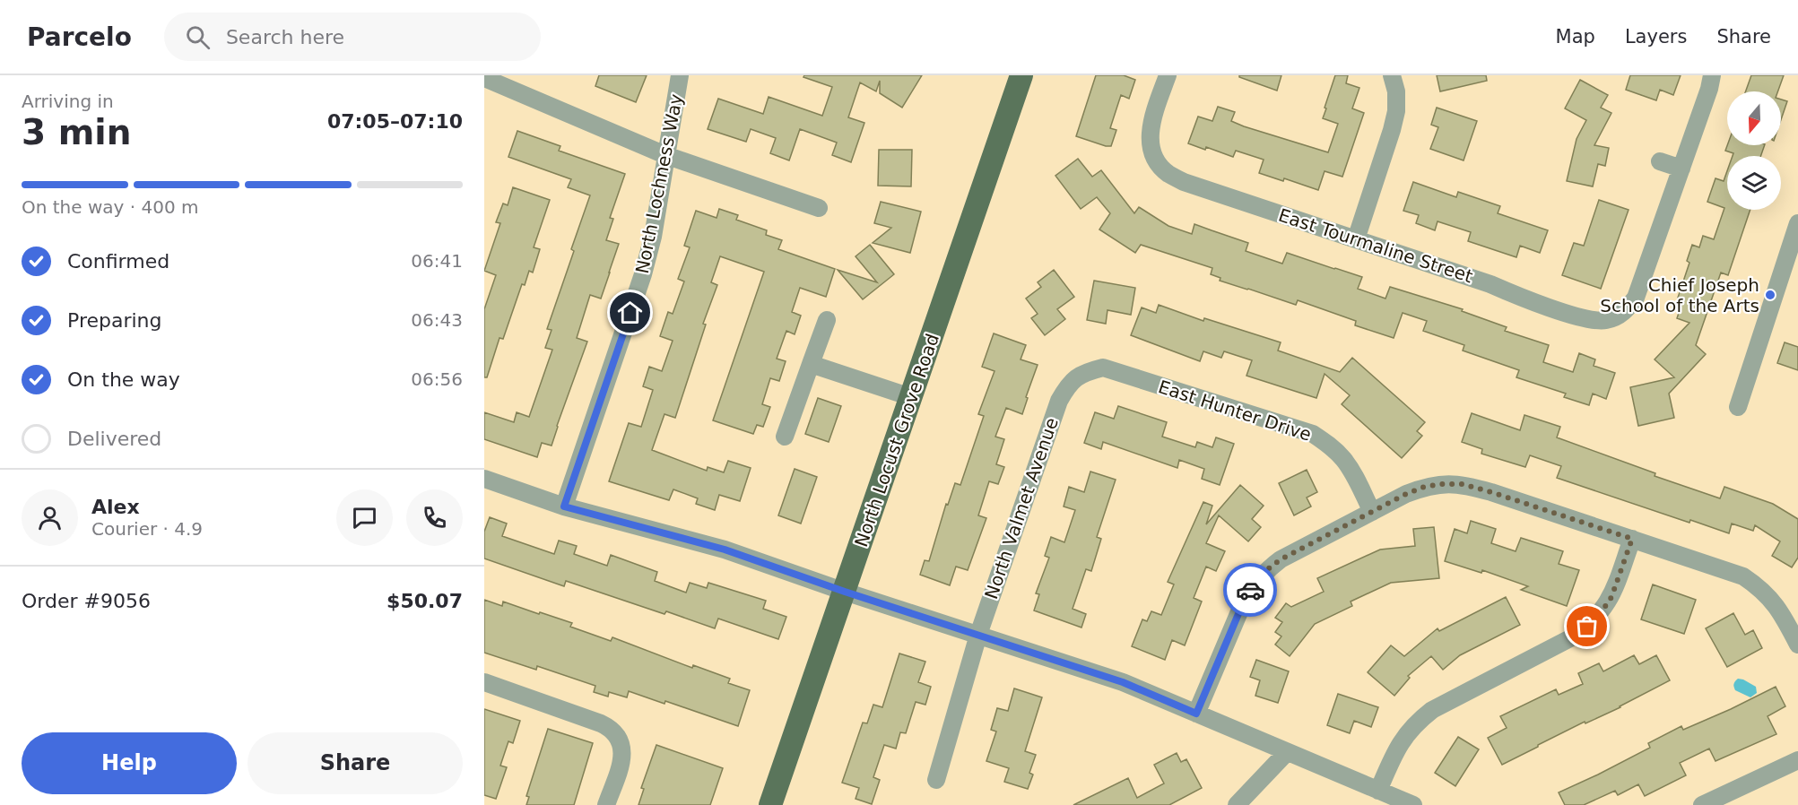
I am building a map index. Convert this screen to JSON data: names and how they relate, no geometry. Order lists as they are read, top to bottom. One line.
{"streets":{"main road":["North Locust Grove Road"],"street":["North Lochness Way","East Tourmaline Street","East Hunter Drive","North Valmet Avenue"]},"crossings":[["East Hunter Drive","North Valmet Avenue"]],"places":["Chief Joseph School of the Arts"],"north":"bottom","page":{"header":"Parcelo","search":"Search here","nav":["Map","Layers","Share"],"heading":["3 min","Arriving in","07:05–07:10"],"panel":["Alex","Courier · 4.9","Order #9056","$50.07"],"bar":"On the way · 400 m","list":[["Confirmed","06:41"],["Preparing","06:43"],["On the way","06:56"],"Delivered"],"buttons":["Help","Share"]}}
